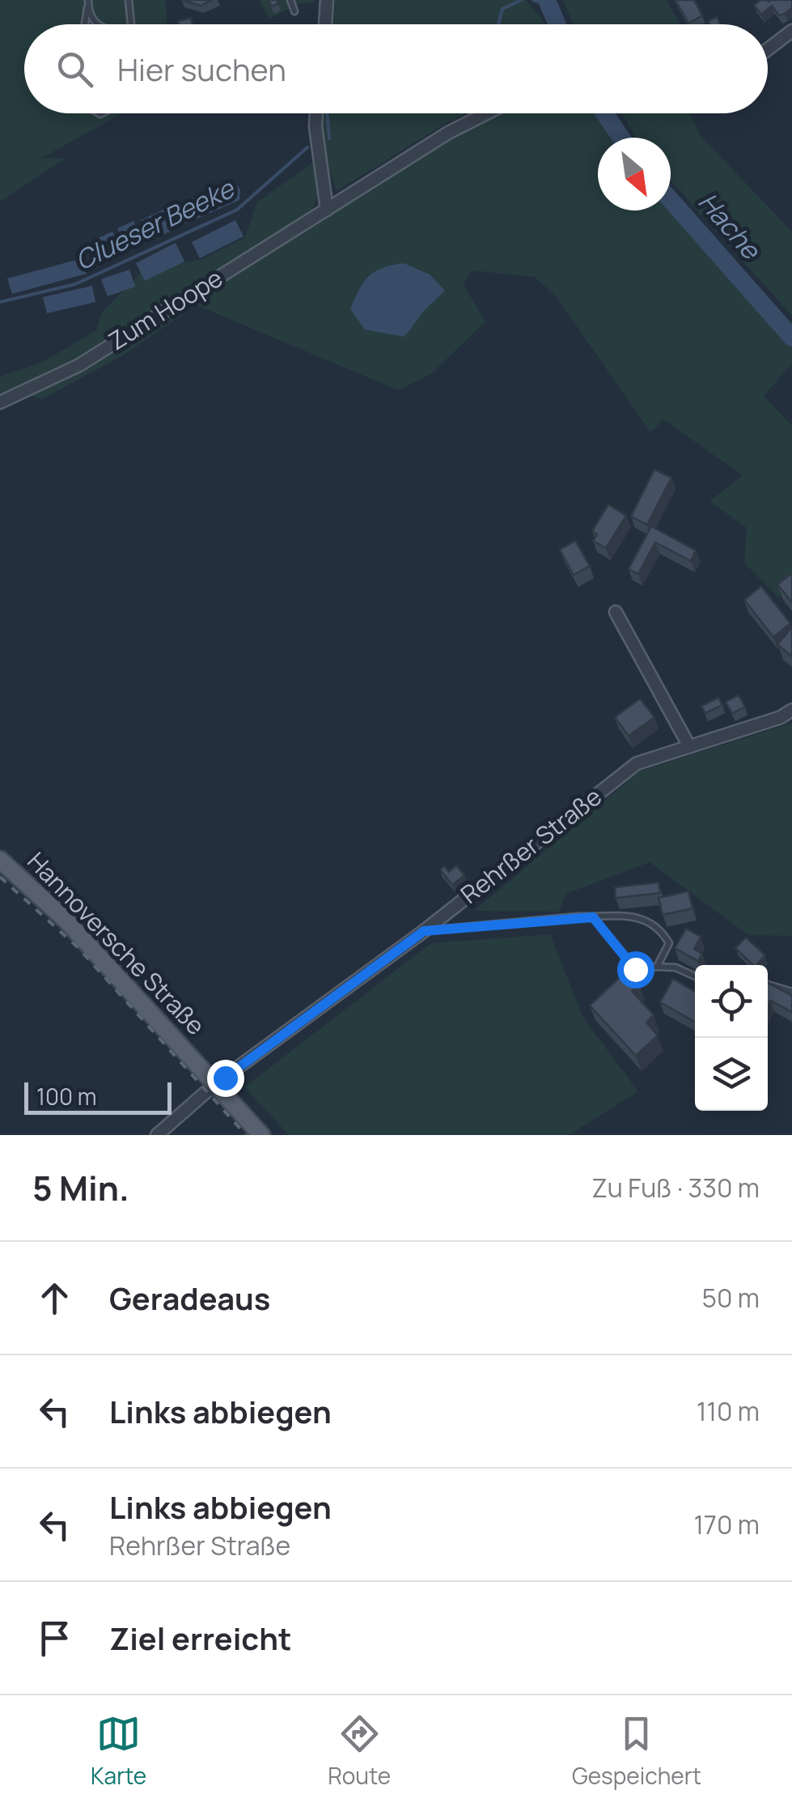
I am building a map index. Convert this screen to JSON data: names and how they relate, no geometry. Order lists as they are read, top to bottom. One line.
{"streets":{"main road":["Hannoversche Straße"],"street":["Zum Hoope","Rehrßer Straße"]},"crossings":[["Rehrßer Straße","Hannoversche Straße"]],"water":["Clueser Beeke","Hache"],"scale_bar":"100 m","north":"bottom right","page":{"search":"Hier suchen","scale":"100 m","heading":["5 Min.","Zu Fuß · 330 m"],"list":[["Geradeaus","50 m"],["Links abbiegen","110 m"],["Links abbiegen","Rehrßer Straße","170 m"],"Ziel erreicht"],"nav":["Karte","Route","Gespeichert"]}}
